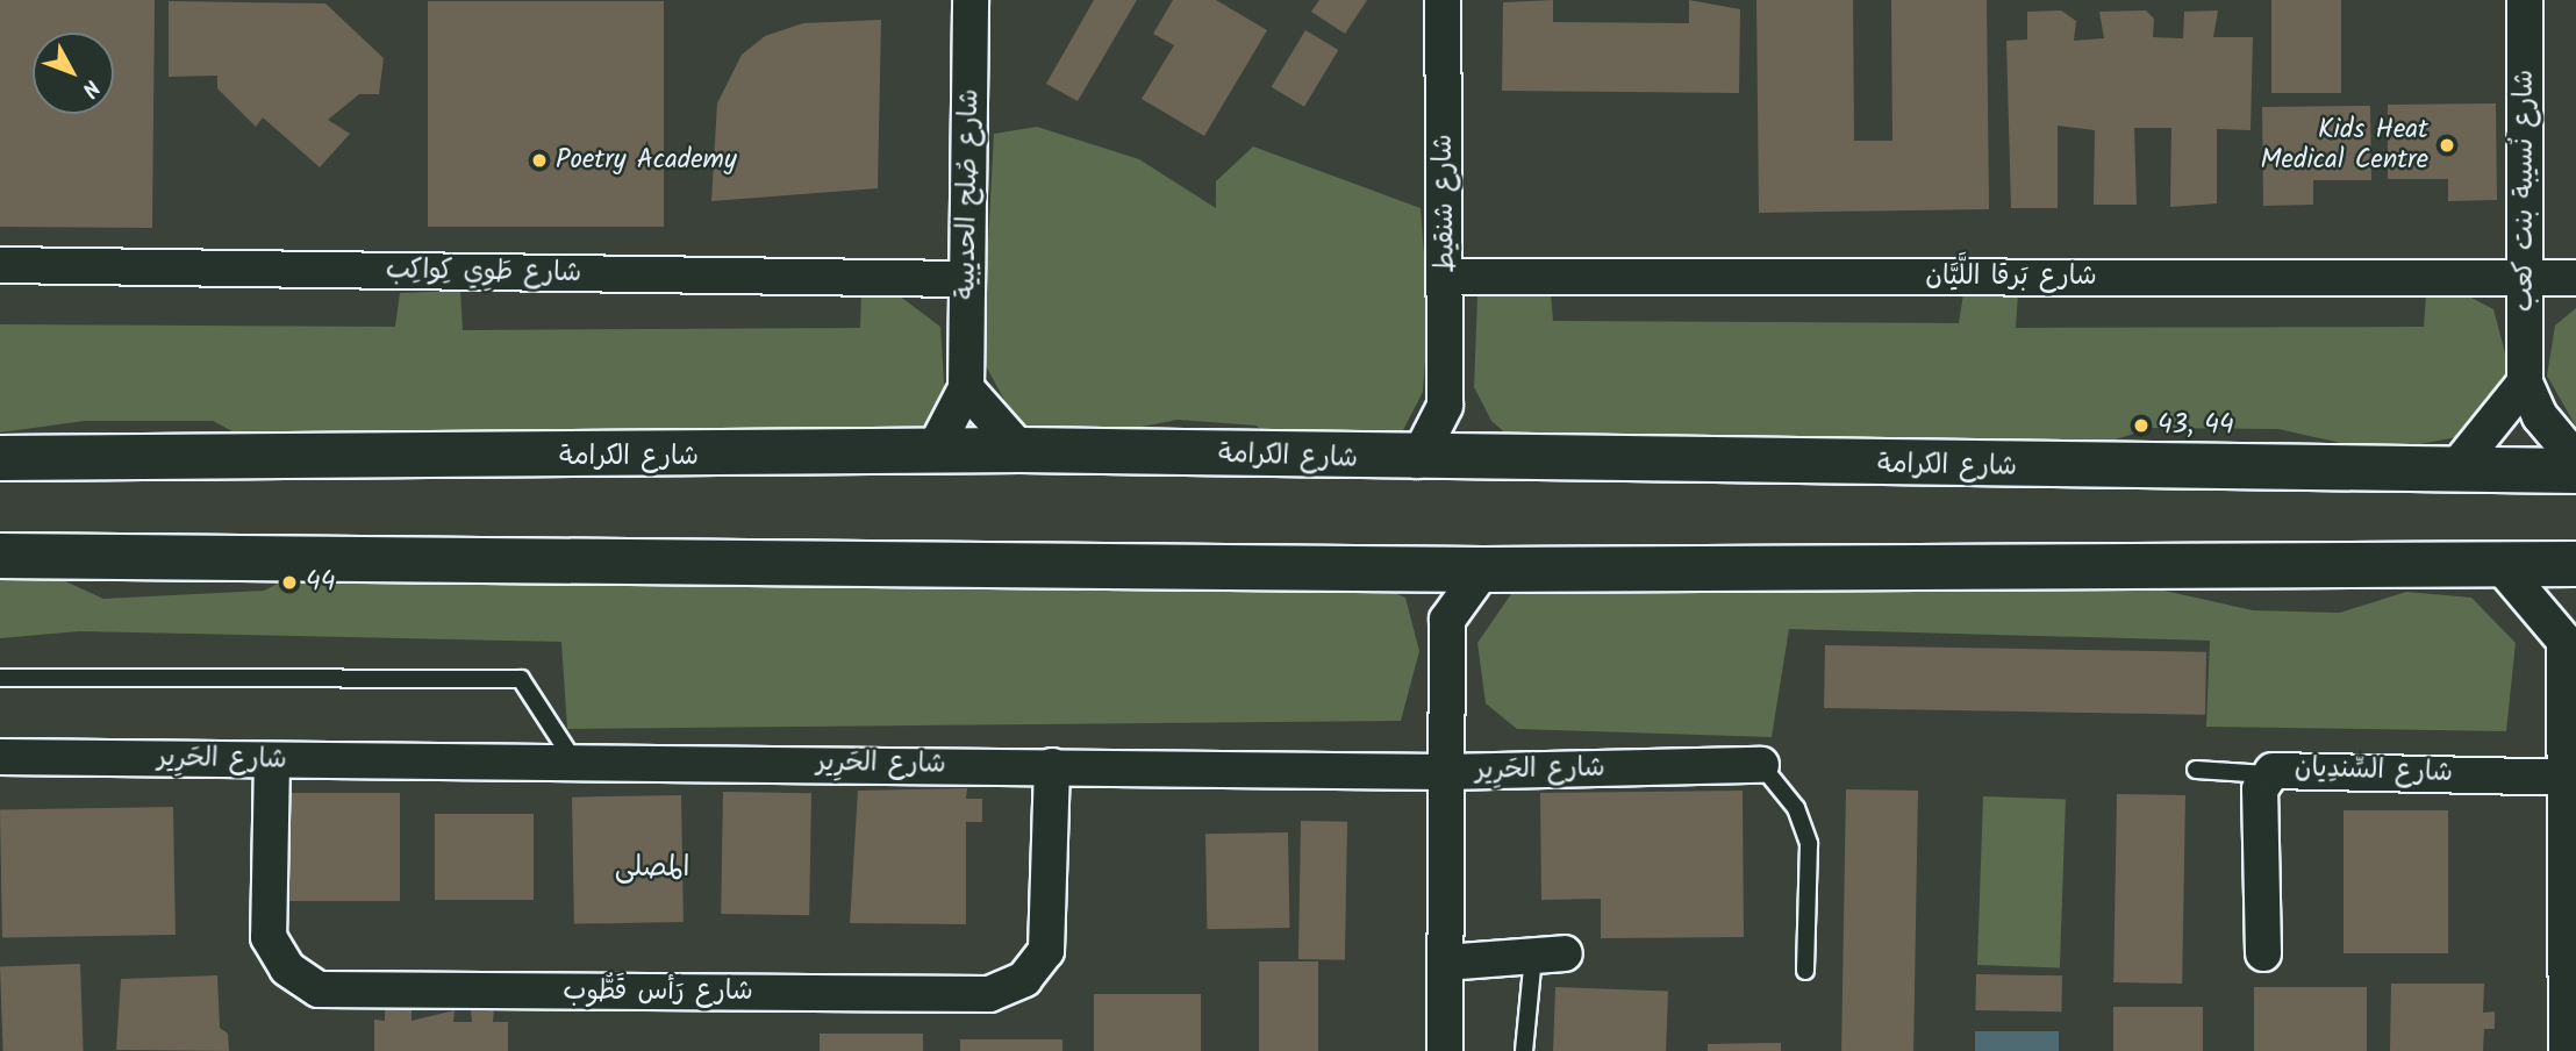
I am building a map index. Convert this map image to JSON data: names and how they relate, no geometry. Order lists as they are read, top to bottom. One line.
{"streets":{"main road":["شارع الكرامة"],"street":["شارع نُسيبة بنت كعب","شارع صُلح الحديبية","شارع شنقيط","شارع طَوِي كِواكِب","شارع بَرقا اللَّيَّان","شارع الحَرِير","شارع السِّندِيان","شارع رَأس قَطُّوب"]},"crossings":[["شارع نُسيبة بنت كعب","شارع بَرقا اللَّيَّان"],["شارع صُلح الحديبية","شارع طَوِي كِواكِب"],["شارع صُلح الحديبية","شارع الكرامة"],["شارع شنقيط","شارع بَرقا اللَّيَّان"],["شارع شنقيط","شارع الكرامة"],["شارع الحَرِير","شارع رَأس قَطُّوب"]],"districts":["المصلى"],"places":["Kids Heat Medical Centre","Poetry Academy","43, 44","44"],"north":"bottom right"}
